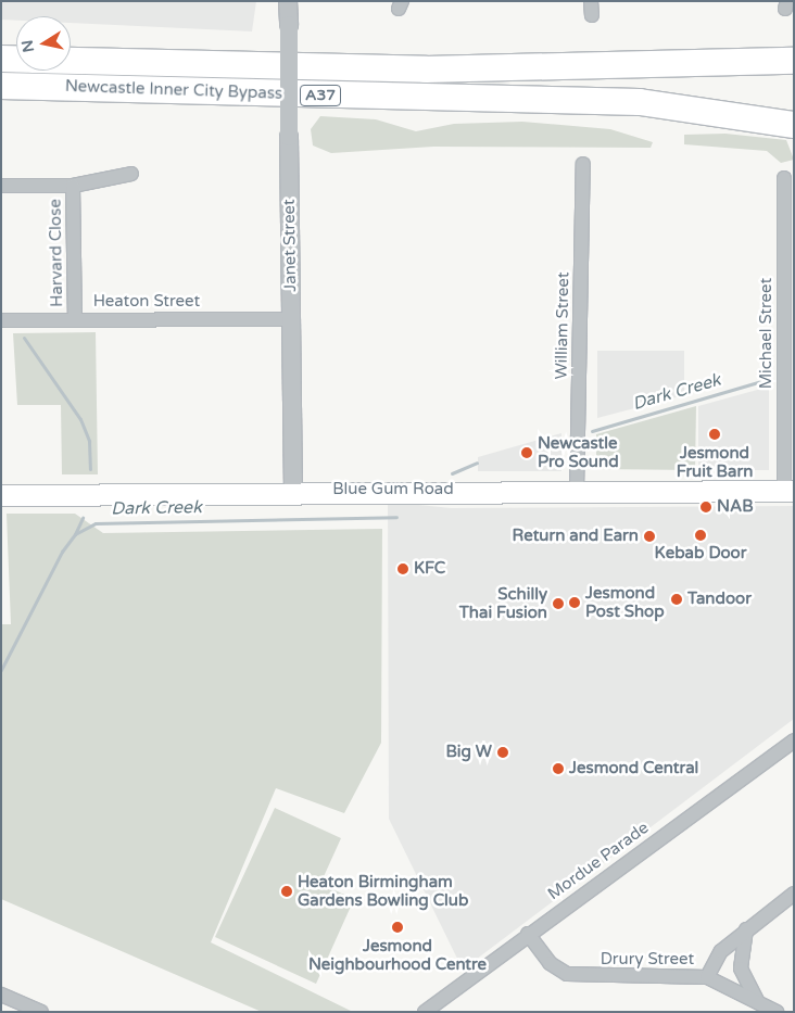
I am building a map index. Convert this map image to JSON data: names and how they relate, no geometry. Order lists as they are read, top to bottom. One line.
{"streets":{"highway":["Newcastle Inner City Bypass","A37"],"main road":["Blue Gum Road"],"street":["Janet Street","Harvard Close","Heaton Street","William Street","Michael Street","Mordue Parade","Drury Street"]},"crossings":[["Janet Street","Heaton Street"],["Janet Street","Blue Gum Road"],["Harvard Close","Heaton Street"],["William Street","Blue Gum Road"],["Michael Street","Blue Gum Road"],["Mordue Parade","Drury Street"]],"water":["Dark Creek"],"places":["Jesmond Fruit Barn","Newcastle Pro Sound","NAB","Kebab Door","Return and Earn","KFC","Tandoor","Jesmond Post Shop","Schilly Thai Fusion","Big W","Jesmond Central","Heaton Birmingham Gardens Bowling Club","Jesmond Neighbourhood Centre"],"north":"left"}
